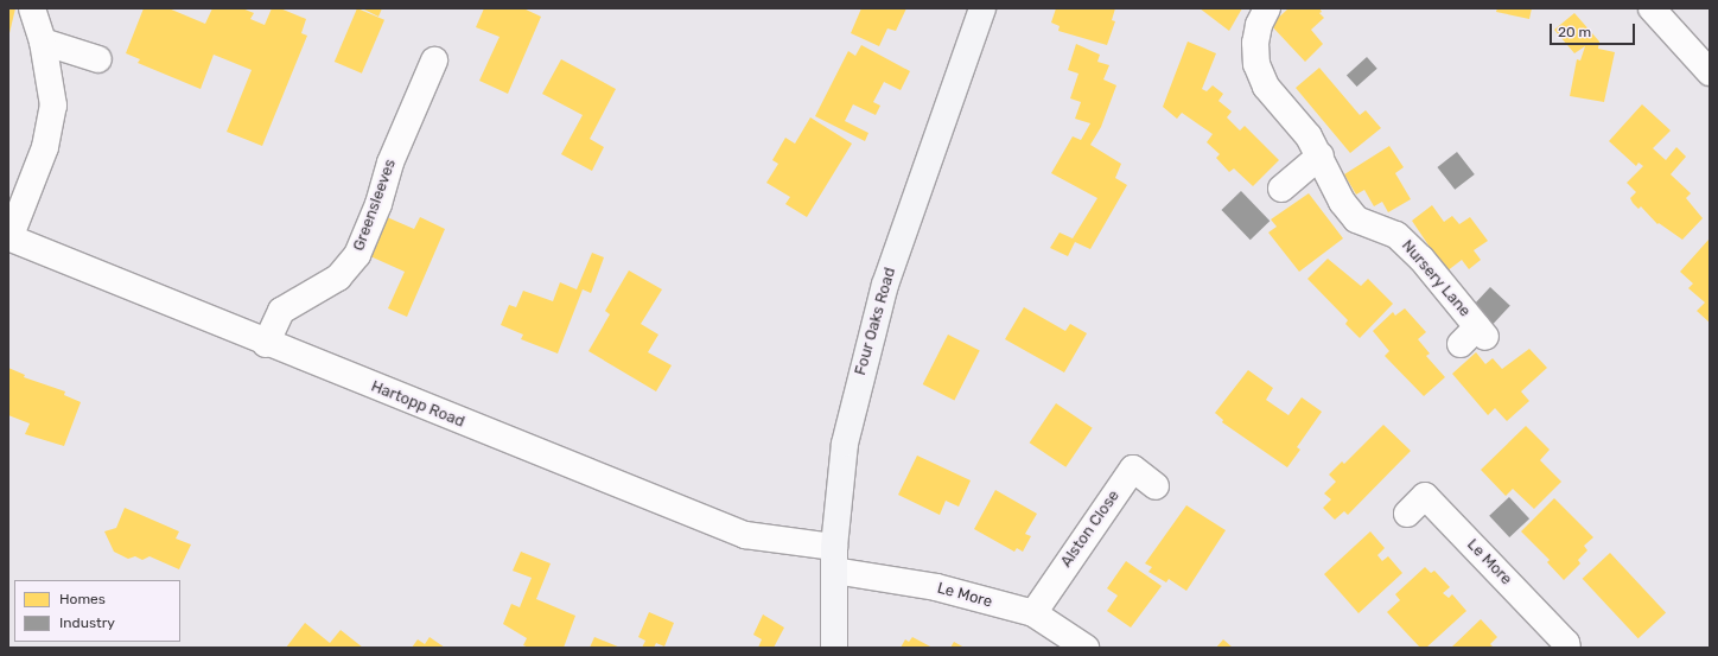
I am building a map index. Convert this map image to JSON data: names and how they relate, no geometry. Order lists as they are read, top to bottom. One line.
{"streets":{"main road":["Four Oaks Road"],"street":["Greensleeves","Nursery Lane","Hartopp Road","Alston Close","Le More"]},"crossings":[["Greensleeves","Hartopp Road"],["Four Oaks Road","Hartopp Road"],["Four Oaks Road","Le More"],["Hartopp Road","Le More"],["Alston Close","Le More"]],"legend":["Homes","Industry"],"scale_bar":"20 m"}
